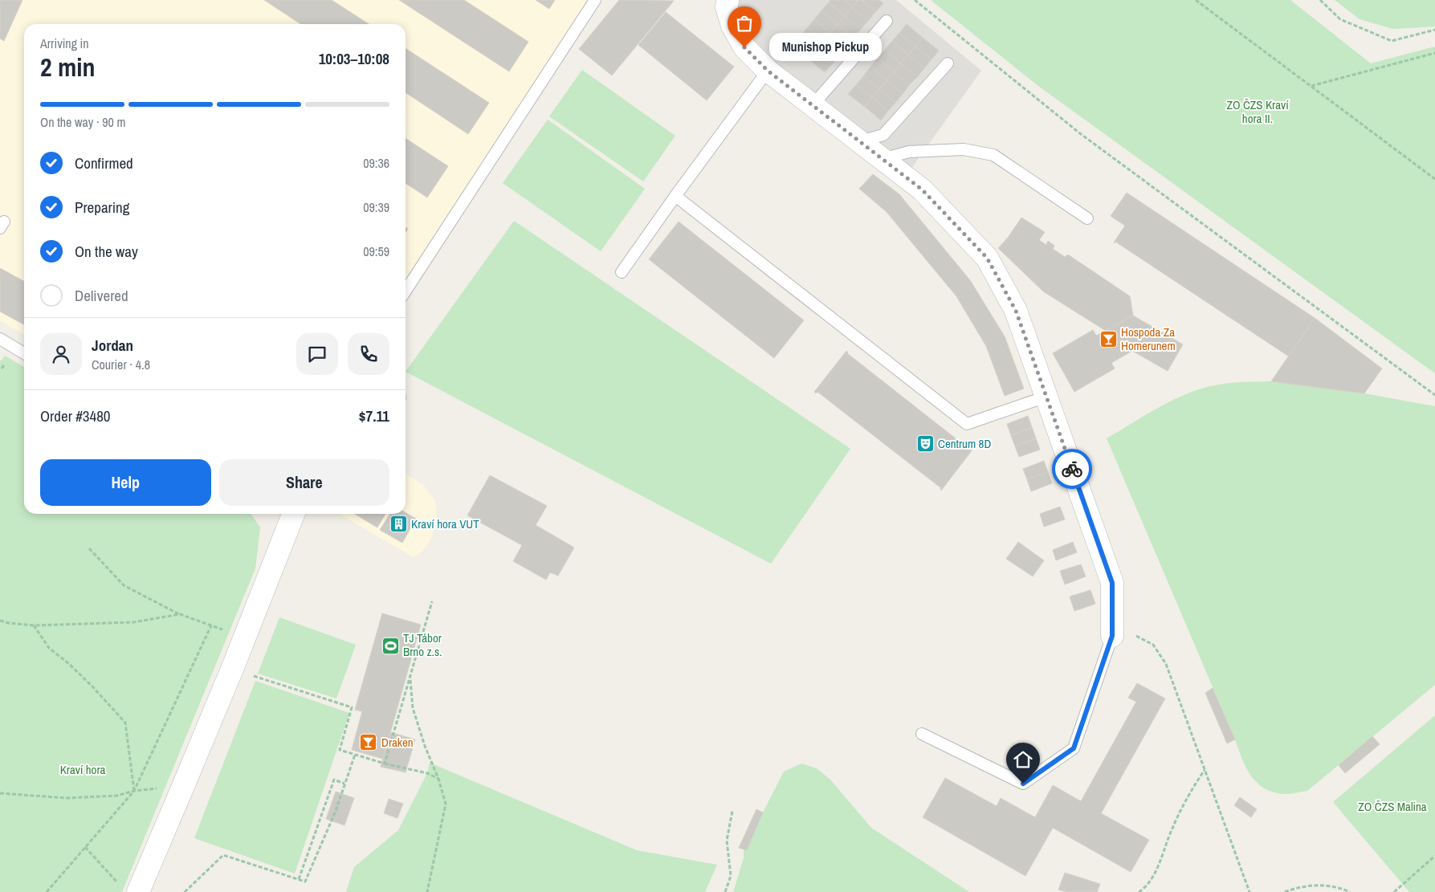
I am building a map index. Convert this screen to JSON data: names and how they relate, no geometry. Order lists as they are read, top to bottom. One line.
{"parks":["ZO ČZS Kraví hora II.","Kraví hora","ZO ČZS Malina"],"places":{"other":["Munishop Pickup"],"bar":["Hospoda Za Homerunem","Draken"],"theatre":["Centrum 8D"],"building":["Kraví hora VUT"],"sports":["TJ Tábor Brno z.s."]},"page":{"heading":["2 min","Arriving in","10:03–10:08"],"panel":["Jordan","Courier · 4.8","Order #3480","$7.11"],"bubble":"Munishop Pickup","bar":"On the way · 90 m","list":[["Confirmed","09:36"],["Preparing","09:39"],["On the way","09:59"],"Delivered"],"buttons":["Help","Share"]}}
